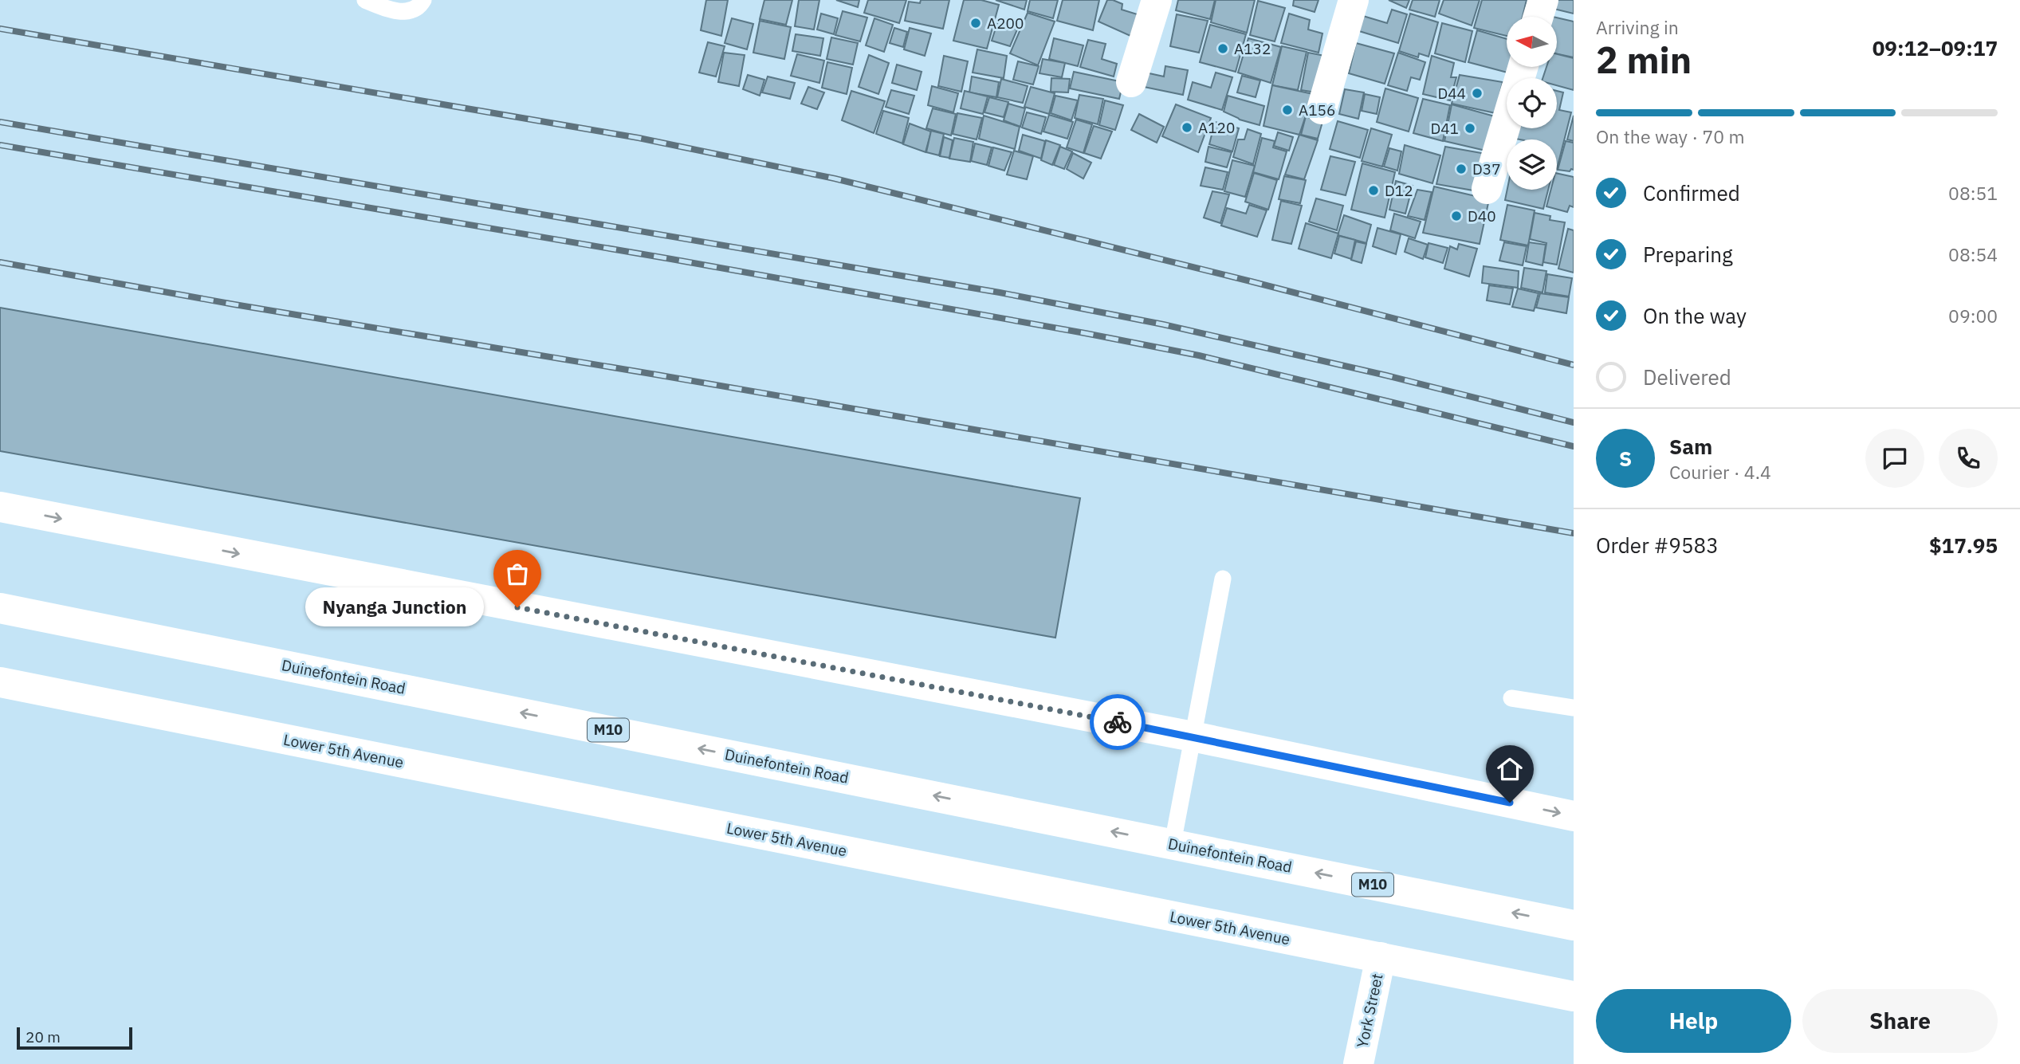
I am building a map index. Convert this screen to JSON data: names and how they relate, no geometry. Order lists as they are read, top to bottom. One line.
{"streets":{"main road":["Duinefontein Road","M10","Lower 5th Avenue","York Street"]},"crossings":[["Lower 5th Avenue","York Street"]],"places":["A200","A132","D44","A156","A120","D41","D37","D12","D40","Nyanga Junction"],"scale_bar":"20 m","north":"left","page":{"heading":["2 min","Arriving in","09:12–09:17"],"panel":["Sam","Courier · 4.4","Order #9583","$17.95"],"bar":"On the way · 70 m","list":[["Confirmed","08:51"],["Preparing","08:54"],["On the way","09:00"],"Delivered"],"round":"S","bubble":"Nyanga Junction","buttons":["Help","Share"],"scale":"20 m"}}
